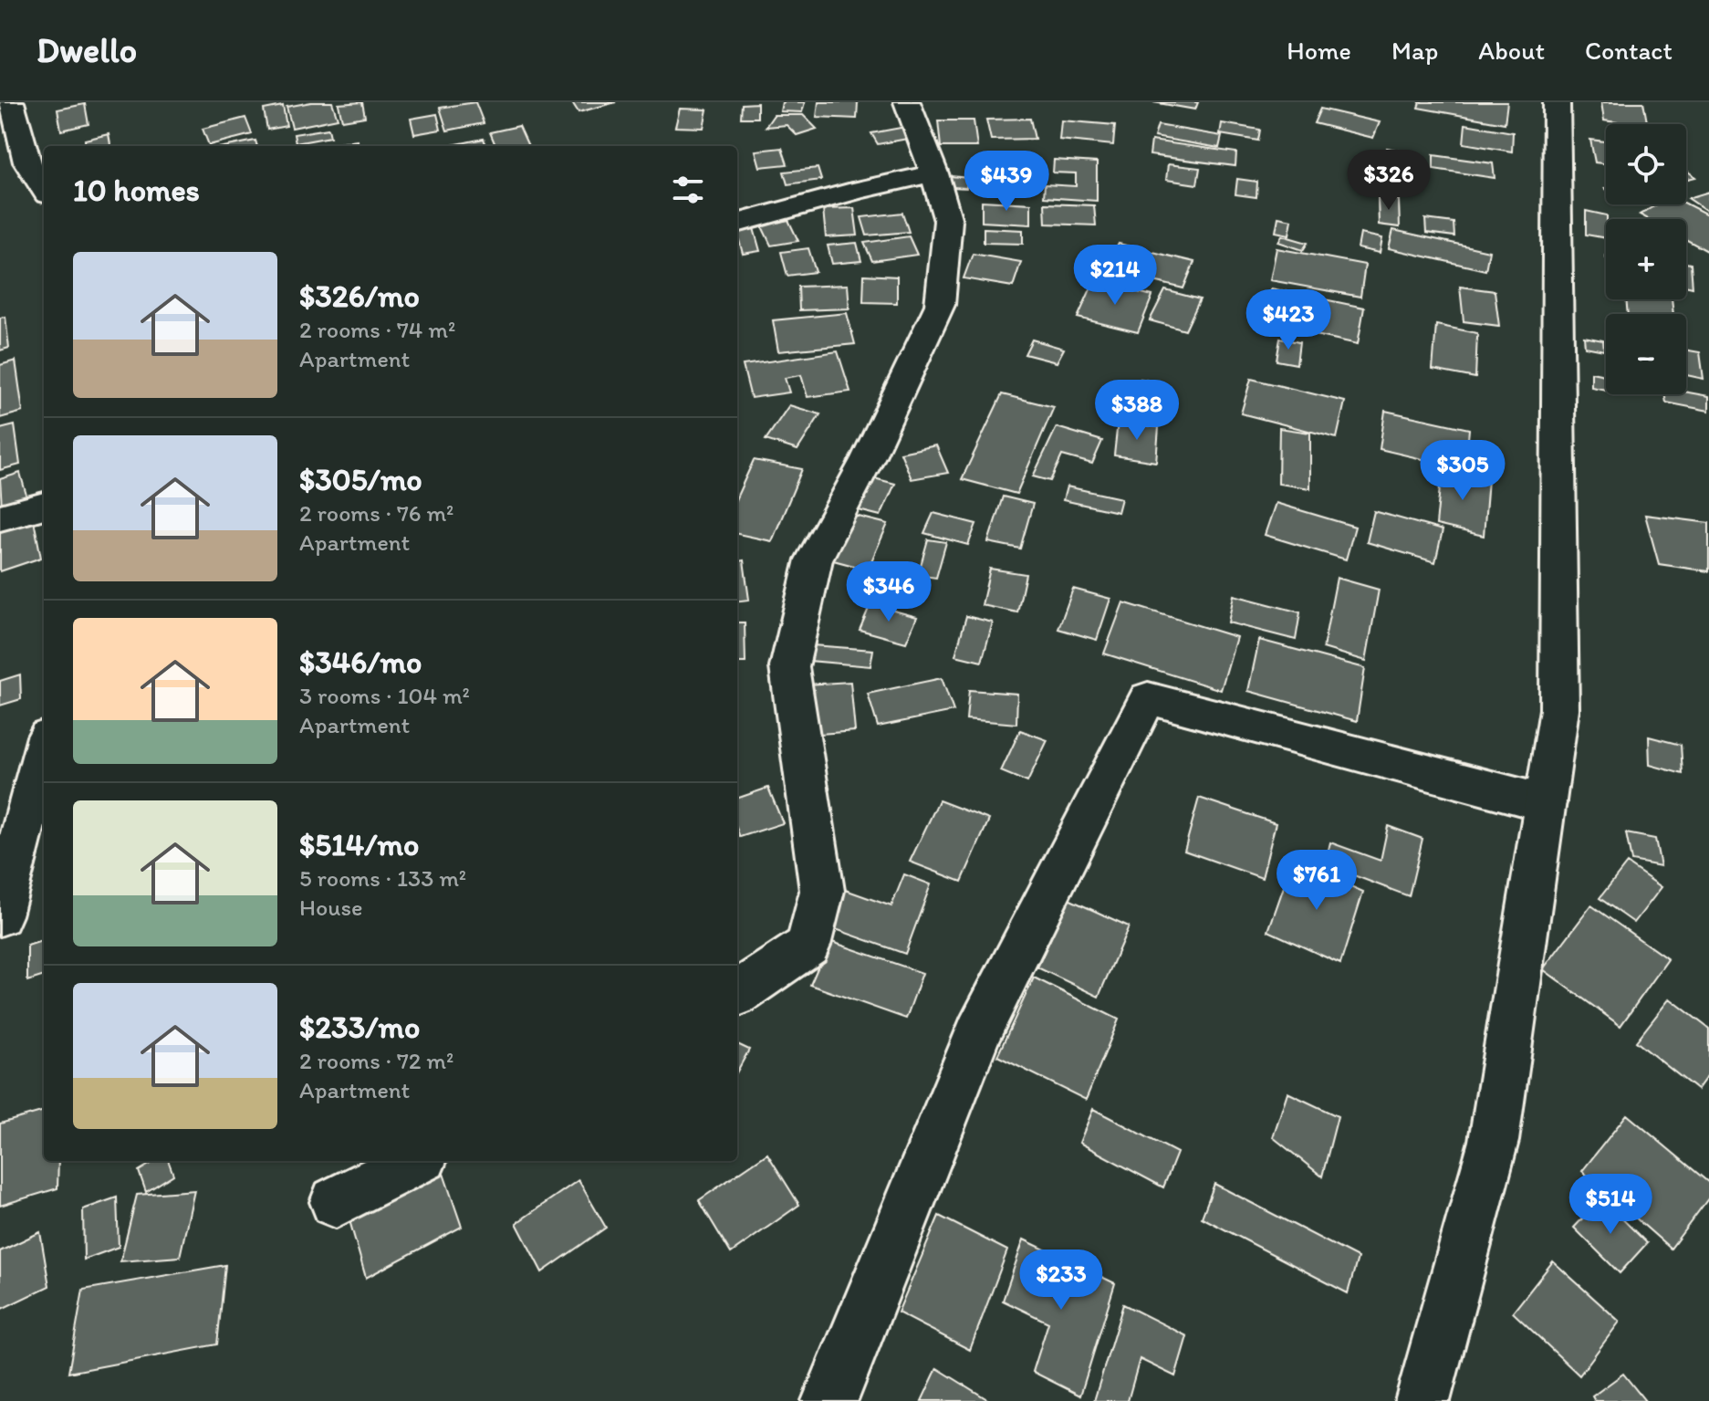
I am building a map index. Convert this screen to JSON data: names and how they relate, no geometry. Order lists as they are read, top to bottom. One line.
{"page":{"header":"Dwello","nav":["Home","Map","About","Contact"],"map_buttons":["+","−"],"heading":"10 homes","price":["$326","$439","$214","$423","$388","$305","$346","$761","$514","$233"],"list":[{"name":"$326/mo","note":"2 rooms · 74 m² · Apartment"},{"name":"$305/mo","note":"2 rooms · 76 m² · Apartment"},{"name":"$346/mo","note":"3 rooms · 104 m² · Apartment"},{"name":"$514/mo","note":"5 rooms · 133 m² · House"},{"name":"$233/mo","note":"2 rooms · 72 m² · Apartment"}]}}
